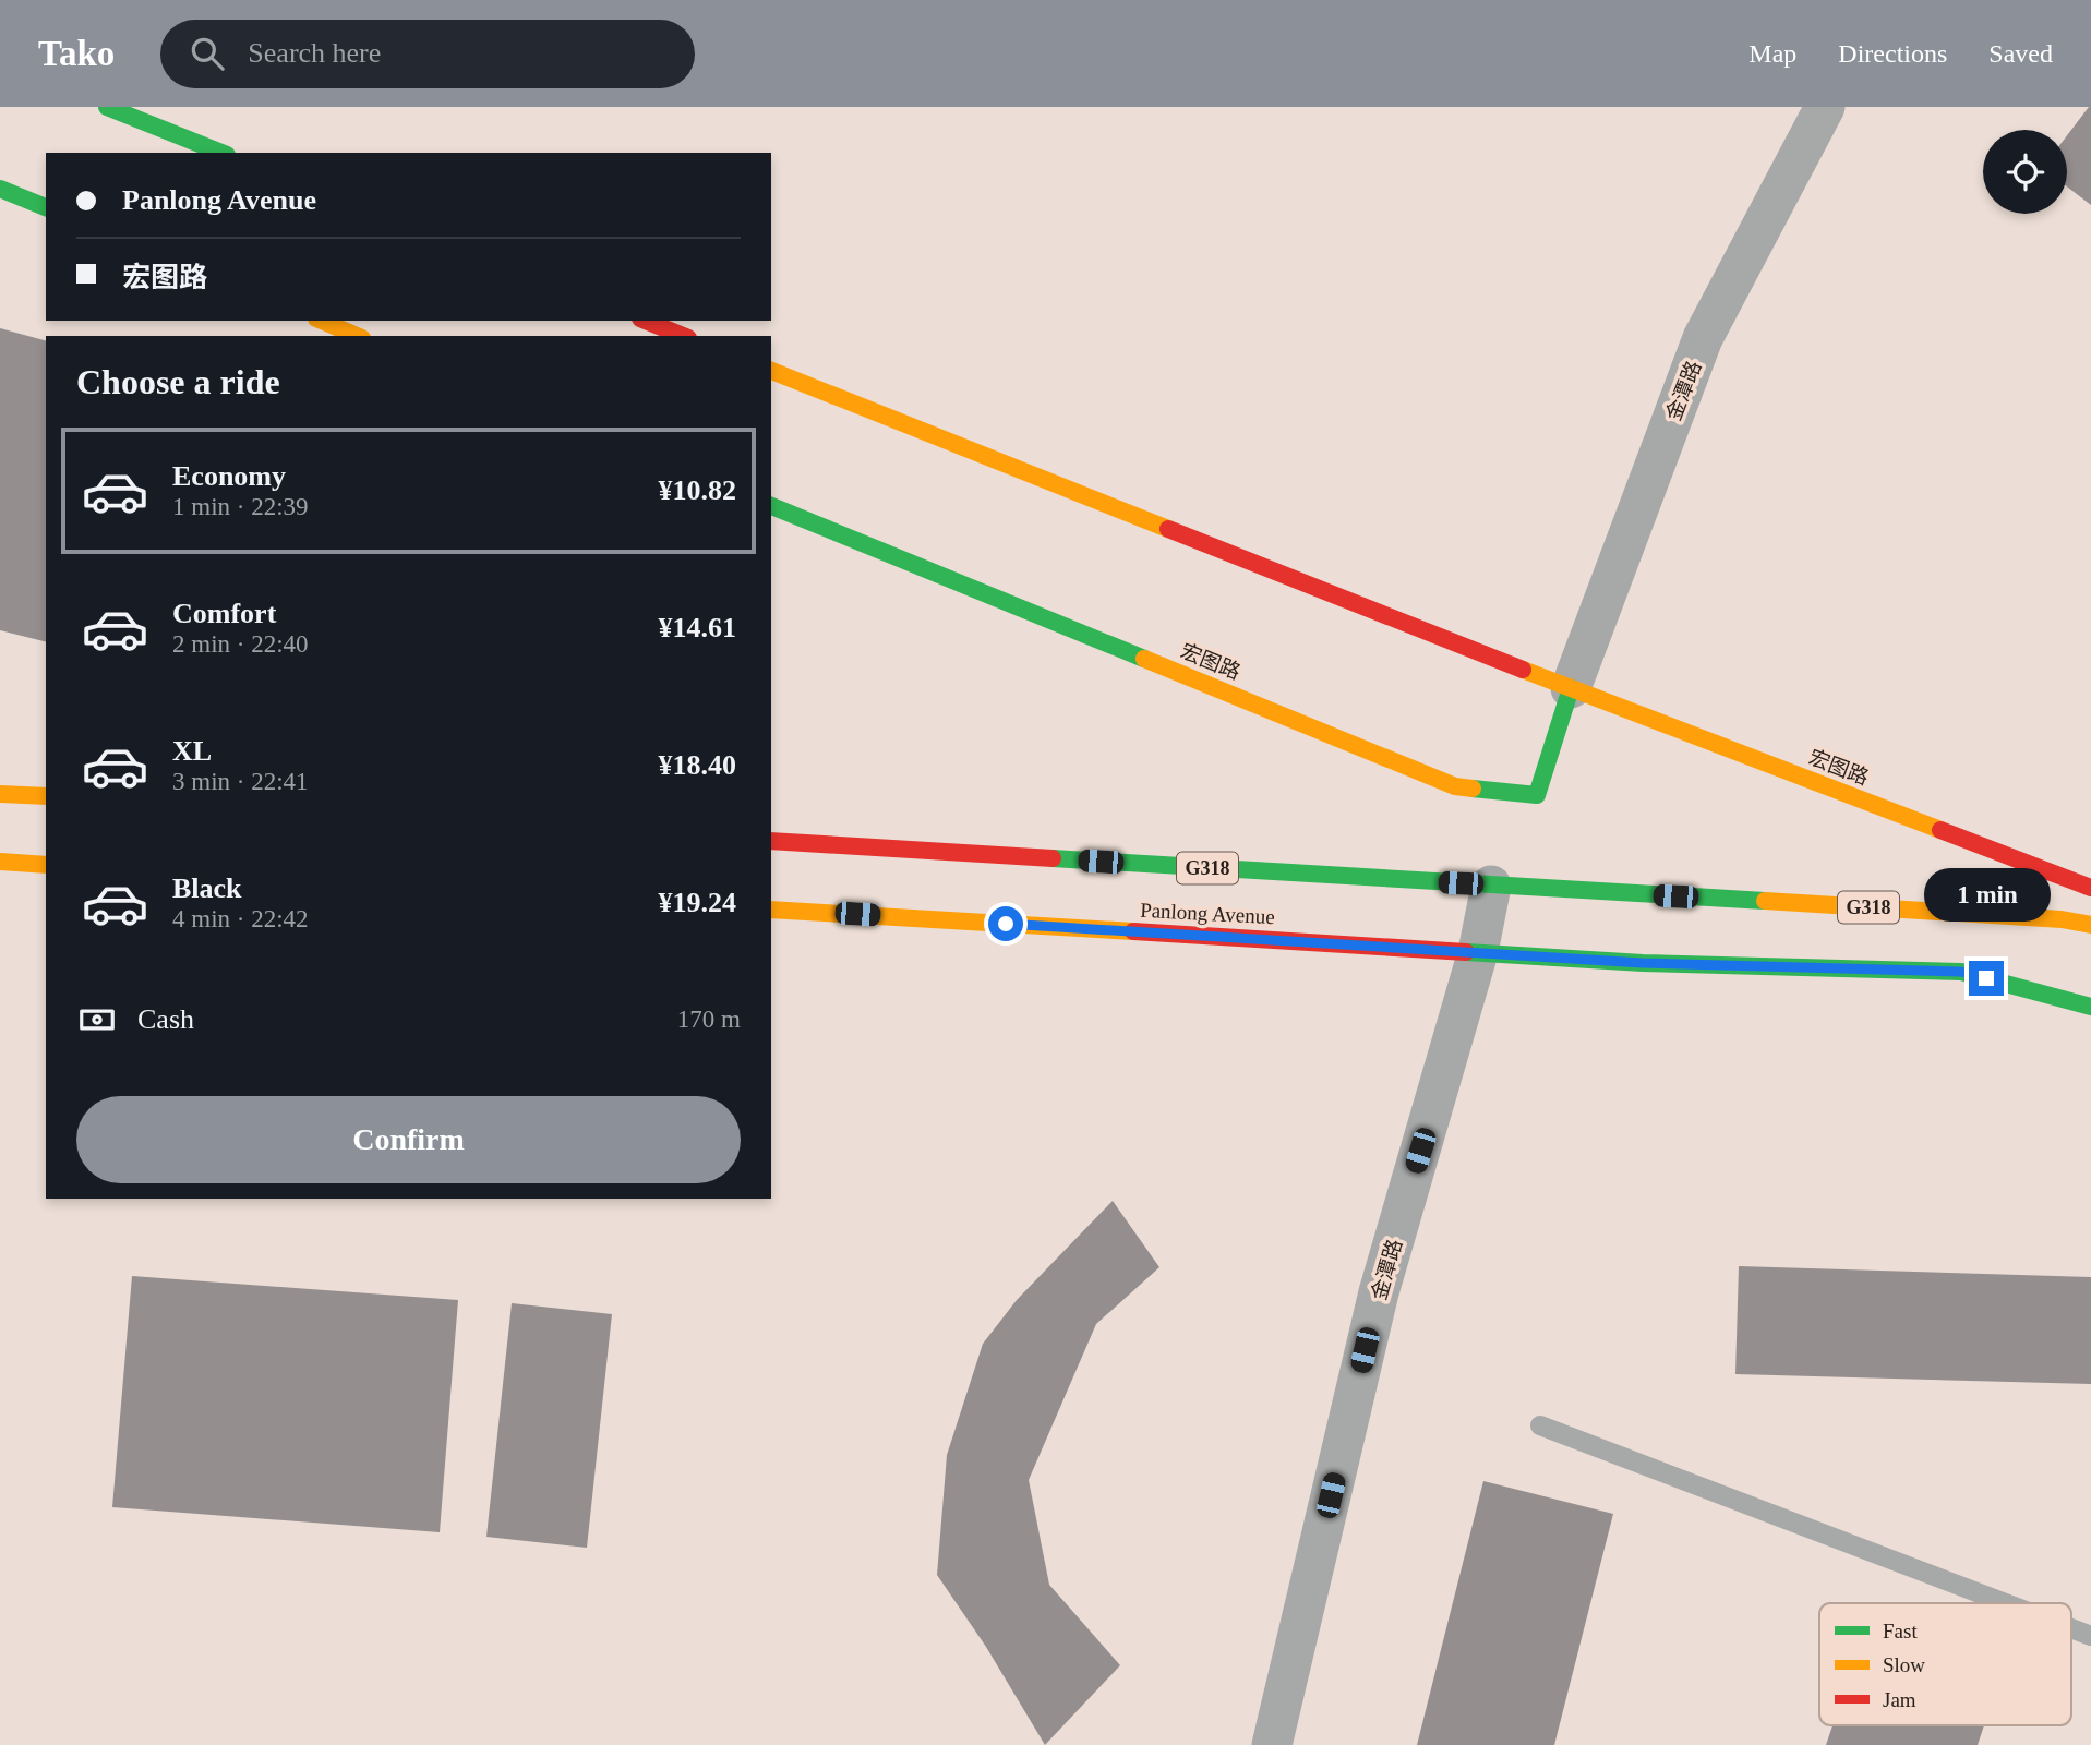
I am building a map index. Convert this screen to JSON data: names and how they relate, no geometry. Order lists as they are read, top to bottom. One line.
{"streets":{"main road":["宏图路","G318","Panlong Avenue"],"street":["金潭路"]},"crossings":[["金潭路","宏图路"],["金潭路","G318"],["金潭路","Panlong Avenue"]],"legend":["Fast","Slow","Jam"],"page":{"header":"Tako","search":"Search here","nav":["Map","Directions","Saved"],"banner":["Panlong Avenue","宏图路"],"heading":"Choose a ride","list":[{"name":"Economy","note":"1 min · 22:39","value":"¥10.82"},{"name":"Comfort","note":"2 min · 22:40","value":"¥14.61"},{"name":"XL","note":"3 min · 22:41","value":"¥18.40"},{"name":"Black","note":"4 min · 22:42","value":"¥19.24"}],"bubble":"1 min","pay":["Cash","170 m"],"buttons":"Confirm"}}
